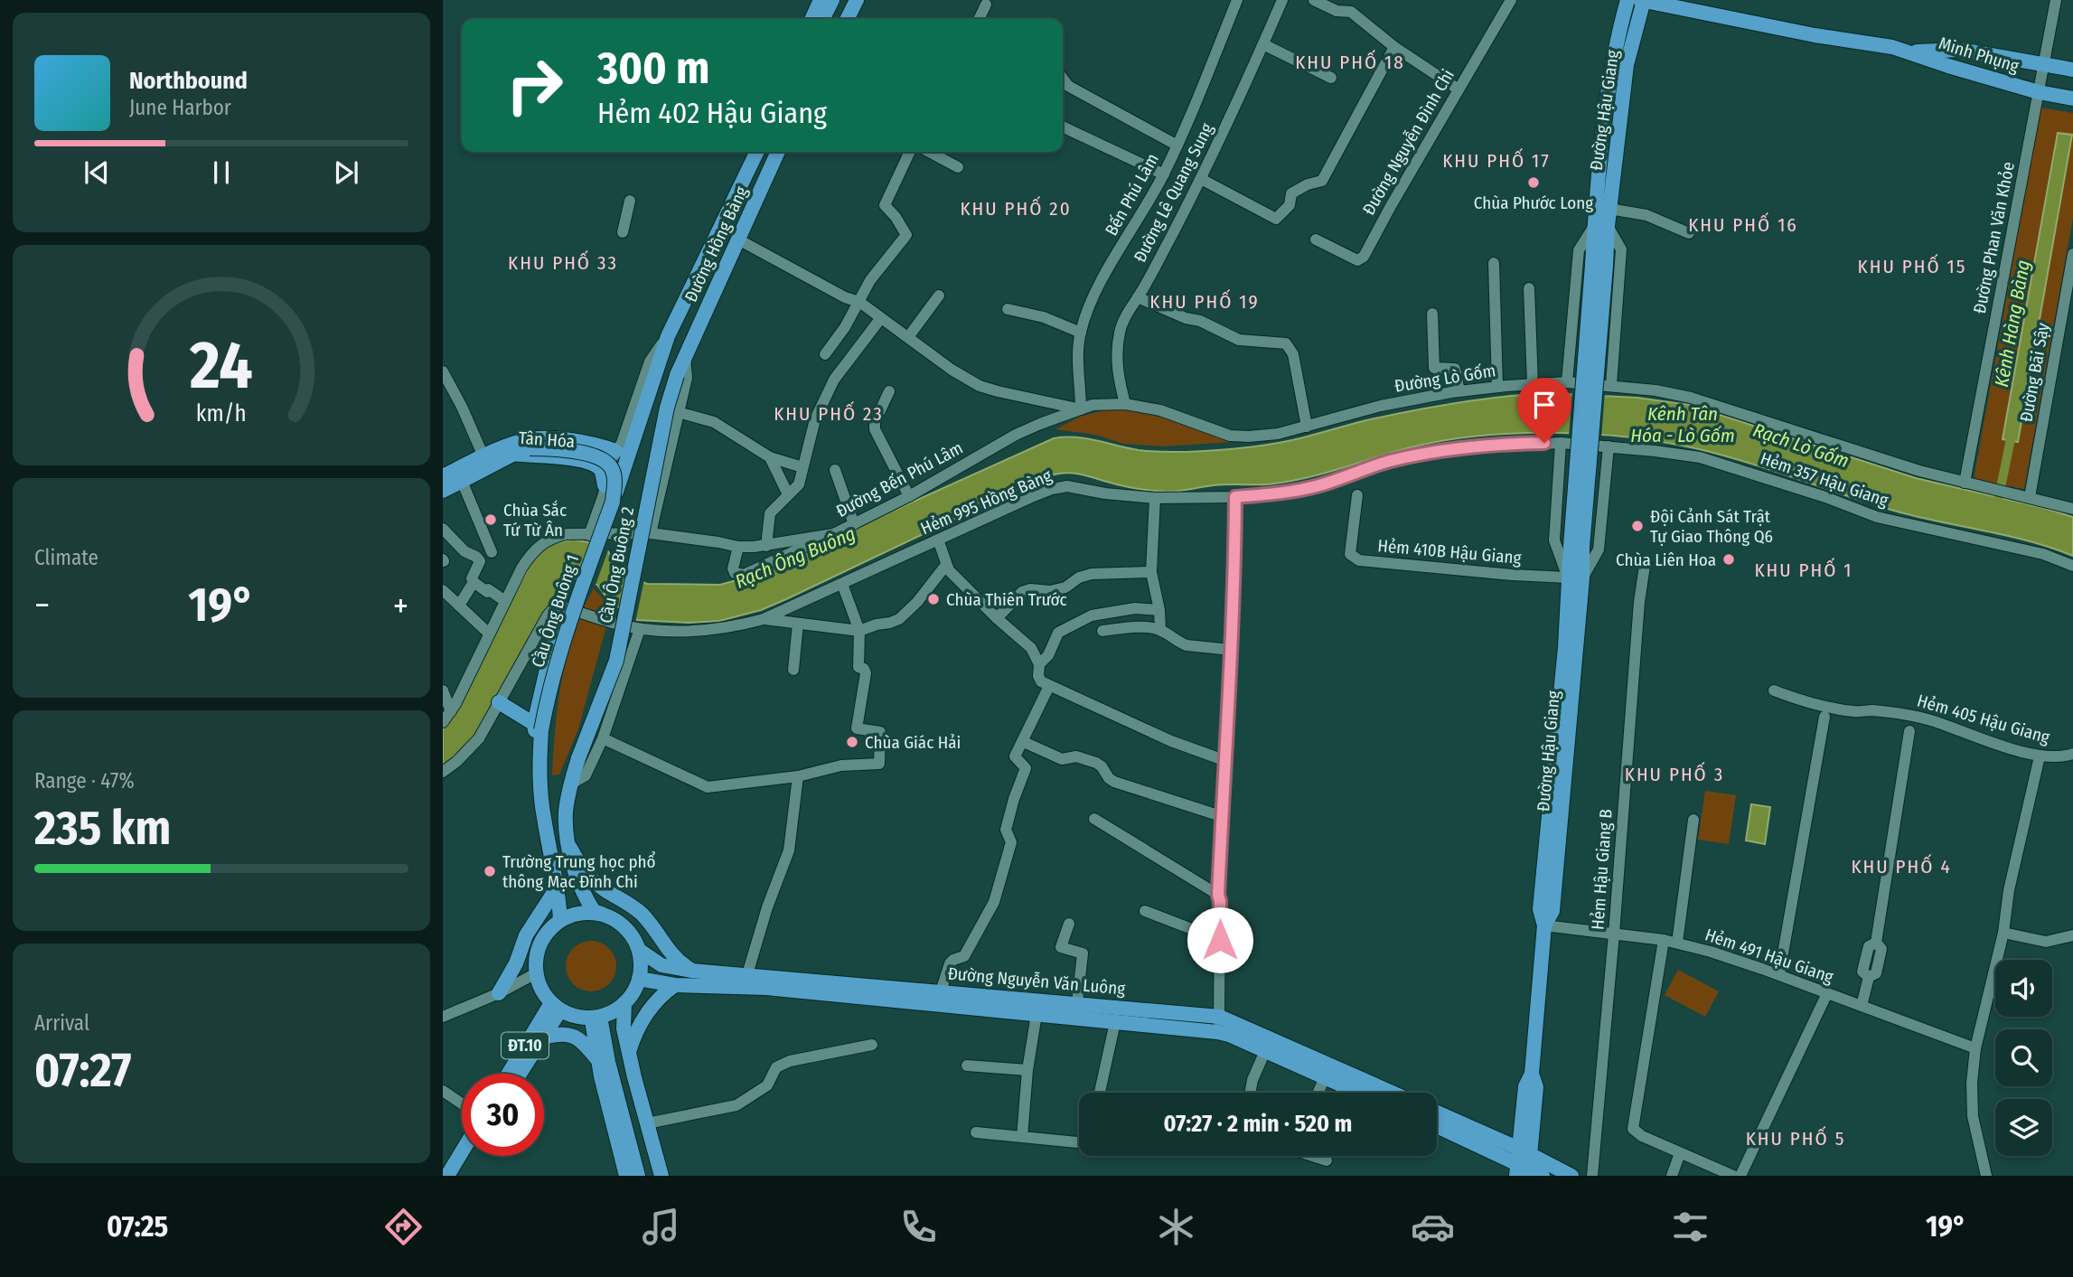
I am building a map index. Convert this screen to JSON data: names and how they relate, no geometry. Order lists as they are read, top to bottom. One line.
{"streets":{"main road":["Minh Phụng","Đường Hậu Giang","Đường Hồng Bàng","Tân Hóa","Cầu Ông Buông 2","Cầu Ông Buông 1","Đường Nguyễn Văn Luông","ĐT.10"],"street":["Đường Nguyễn Đình Chi","Đường Lê Quang Sung","Bến Phú Lâm","Đường Phan Văn Khỏe","Đường Bãi Sậy","Đường Lò Gốm","Đường Bến Phú Lâm","Hẻm 357 Hậu Giang","Hẻm 995 Hồng Bàng","Hẻm 410B Hậu Giang","Hẻm 405 Hậu Giang","Hẻm Hậu Giang B","Hẻm 491 Hậu Giang"]},"crossings":[["Minh Phụng","Đường Hậu Giang"],["Minh Phụng","Đường Phan Văn Khỏe"],["Đường Hậu Giang","Đường Lò Gốm"],["Đường Hậu Giang","Hẻm 357 Hậu Giang"],["Đường Hậu Giang","Hẻm 410B Hậu Giang"],["Đường Hậu Giang","Hẻm 491 Hậu Giang"],["Đường Lê Quang Sung","Đường Lò Gốm"],["Bến Phú Lâm","Đường Lò Gốm"],["Bến Phú Lâm","Đường Bến Phú Lâm"],["Đường Phan Văn Khỏe","Đường Lò Gốm"],["Đường Hồng Bàng","Tân Hóa"],["Đường Hồng Bàng","Đường Bến Phú Lâm"],["Đường Hồng Bàng","Cầu Ông Buông 2"],["Đường Hồng Bàng","Cầu Ông Buông 1"],["Đường Bãi Sậy","Đường Lò Gốm"],["Đường Lò Gốm","Đường Bến Phú Lâm"],["Tân Hóa","Cầu Ông Buông 1"],["Hẻm 357 Hậu Giang","Hẻm 995 Hồng Bàng"],["Hẻm Hậu Giang B","Hẻm 491 Hậu Giang"],["Đường Nguyễn Văn Luông","ĐT.10"]],"districts":["KHU PHỐ 18","KHU PHỐ 17","KHU PHỐ 20","KHU PHỐ 16","KHU PHỐ 33","KHU PHỐ 15","KHU PHỐ 19","KHU PHỐ 23","KHU PHỐ 1","KHU PHỐ 3","KHU PHỐ 4","KHU PHỐ 5"],"water":["Kênh Hàng Bàng","Kênh Tân Hóa - Lò Gốm","Rạch Lò Gốm","Rạch Ông Buông"],"places":["Chùa Phước Long","Chùa Sắc Tứ Từ Ân","Đội Cảnh Sát Trật Tự Giao Thông Q6","Chùa Liên Hoa","Chùa Thiên Trước","Chùa Giác Hải","Trường Trung học phổ thông Mạc Đĩnh Chi"],"page":{"turn":["300 m","Hẻm 402 Hậu Giang"],"song":["Northbound","June Harbor"],"tile":["Climate",["Range · 47%","235 km"],["Arrival","07:27"]],"heat":["−","19°","+"],"limit":"30","trip":"07:27 · 2 min · 520 m","tabs":["07:25","19°"],"gauge":["24","km/h"]}}
